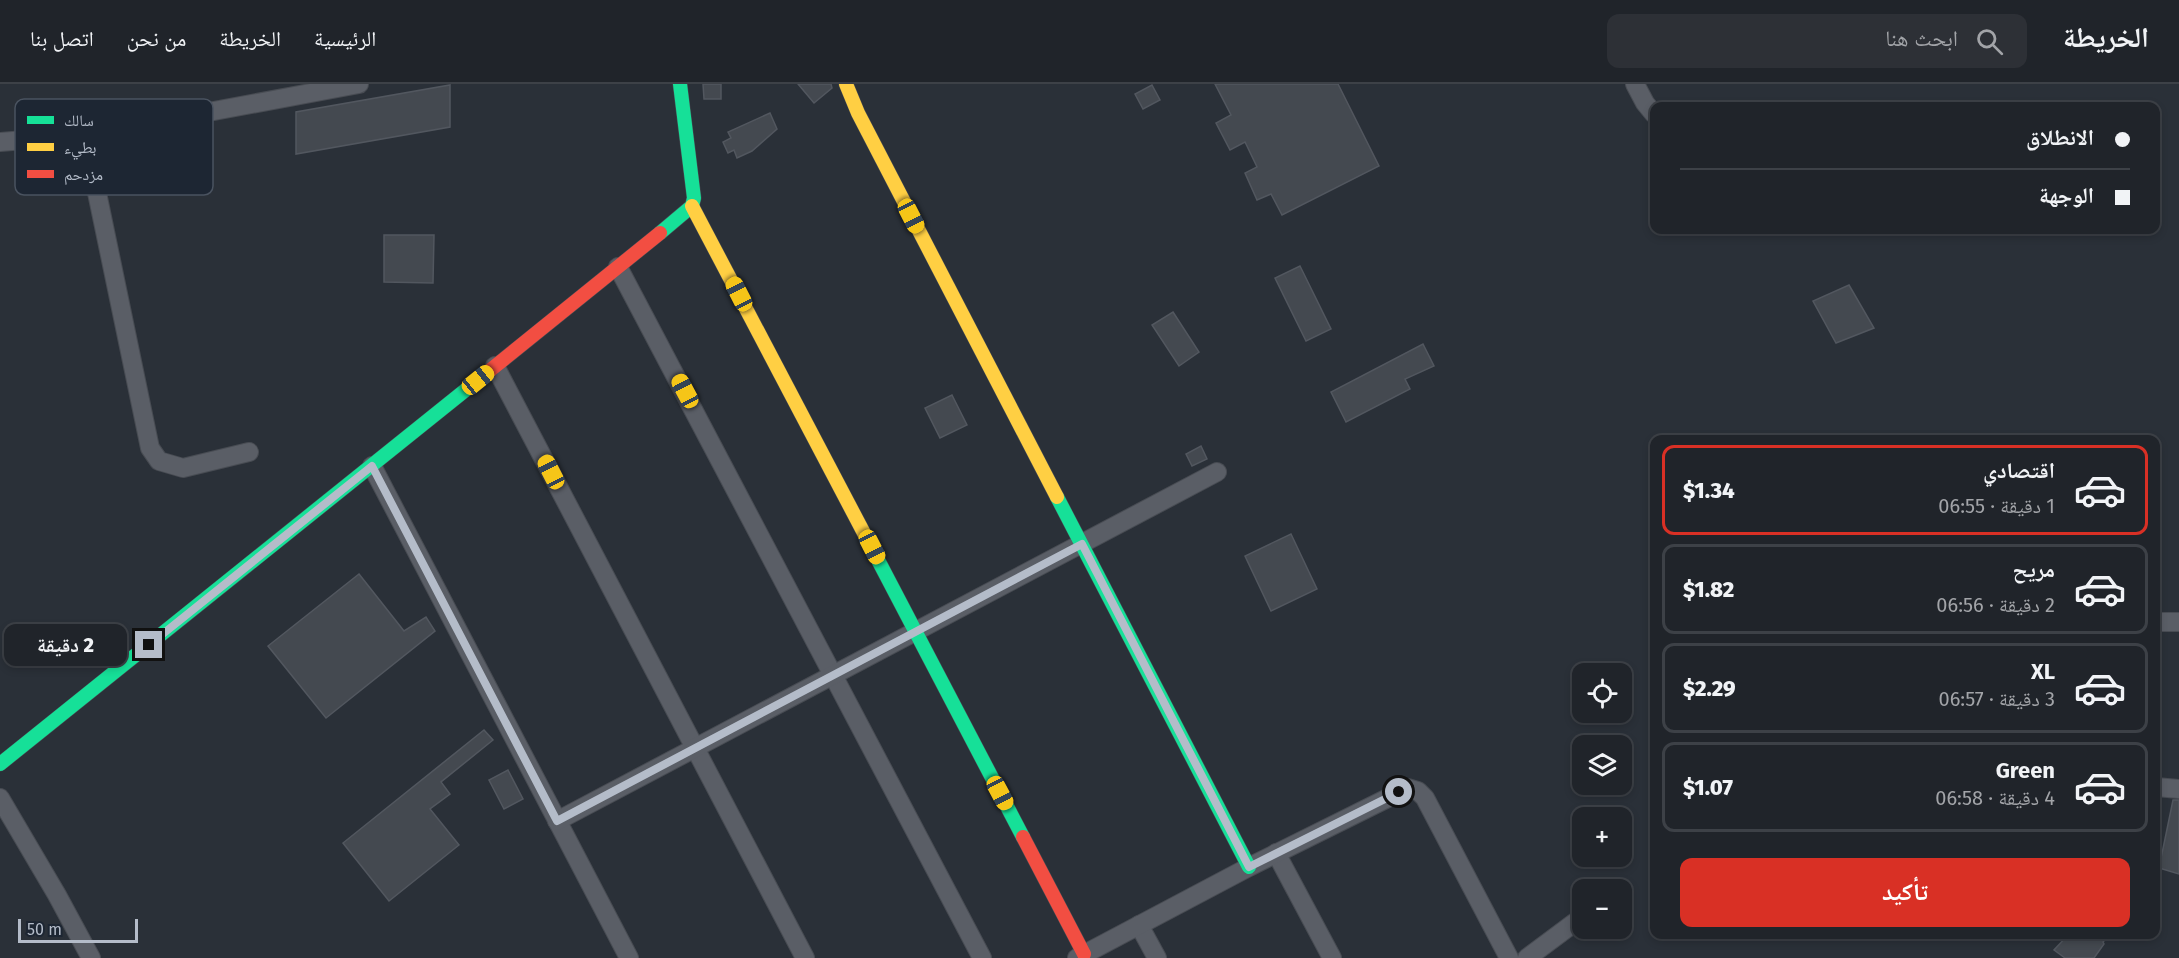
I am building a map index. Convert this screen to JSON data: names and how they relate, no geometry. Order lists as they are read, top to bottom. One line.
{"legend":["سالك","بطيء","مزدحم"],"scale_bar":"50 m","page":{"header":"الخريطة","search":"ابحث هنا","nav":["الرئيسية","الخريطة","من نحن","اتصل بنا"],"banner":["الانطلاق","الوجهة"],"list":[{"name":"اقتصادي","note":"1 دقيقة · 06:55","value":"$1.34"},{"name":"مريح","note":"2 دقيقة · 06:56","value":"$1.82"},{"name":"XL","note":"3 دقيقة · 06:57","value":"$2.29"},{"name":"Green","note":"4 دقيقة · 06:58","value":"$1.07"}],"bubble":"2 دقيقة","map_buttons":["+","−"],"buttons":"تأكيد","scale":"50 m"}}
